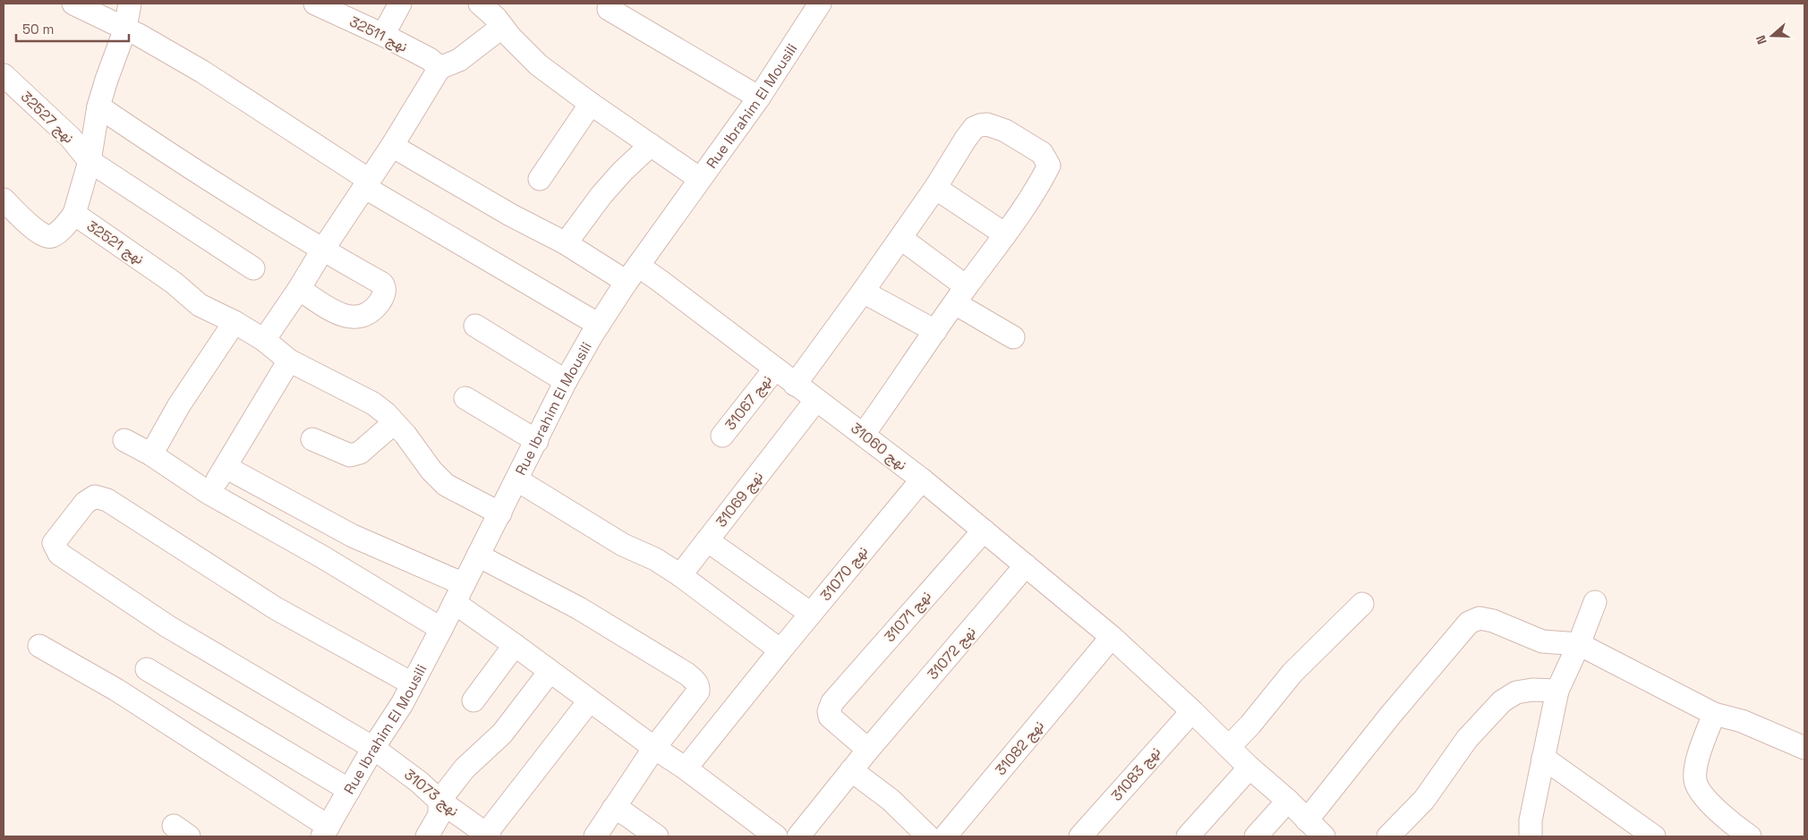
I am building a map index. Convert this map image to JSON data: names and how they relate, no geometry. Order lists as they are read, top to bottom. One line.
{"streets":{"street":["نهج 32511","Rue Ibrahim El Mousili","نهج 32527","نهج 32521","نهج 31067","نهج 31060","نهج 31069","نهج 31070","نهج 31071","نهج 31072","نهج 31082","نهج 31083","نهج 31073"]},"crossings":[["Rue Ibrahim El Mousili","نهج 32521"],["Rue Ibrahim El Mousili","نهج 31060"],["Rue Ibrahim El Mousili","نهج 31073"],["نهج 31067","نهج 31060"],["نهج 31060","نهج 31069"],["نهج 31060","نهج 31070"],["نهج 31060","نهج 31071"],["نهج 31060","نهج 31072"],["نهج 31060","نهج 31082"],["نهج 31060","نهج 31083"],["نهج 31071","نهج 31072"]],"scale_bar":"50 m","north":"left"}
